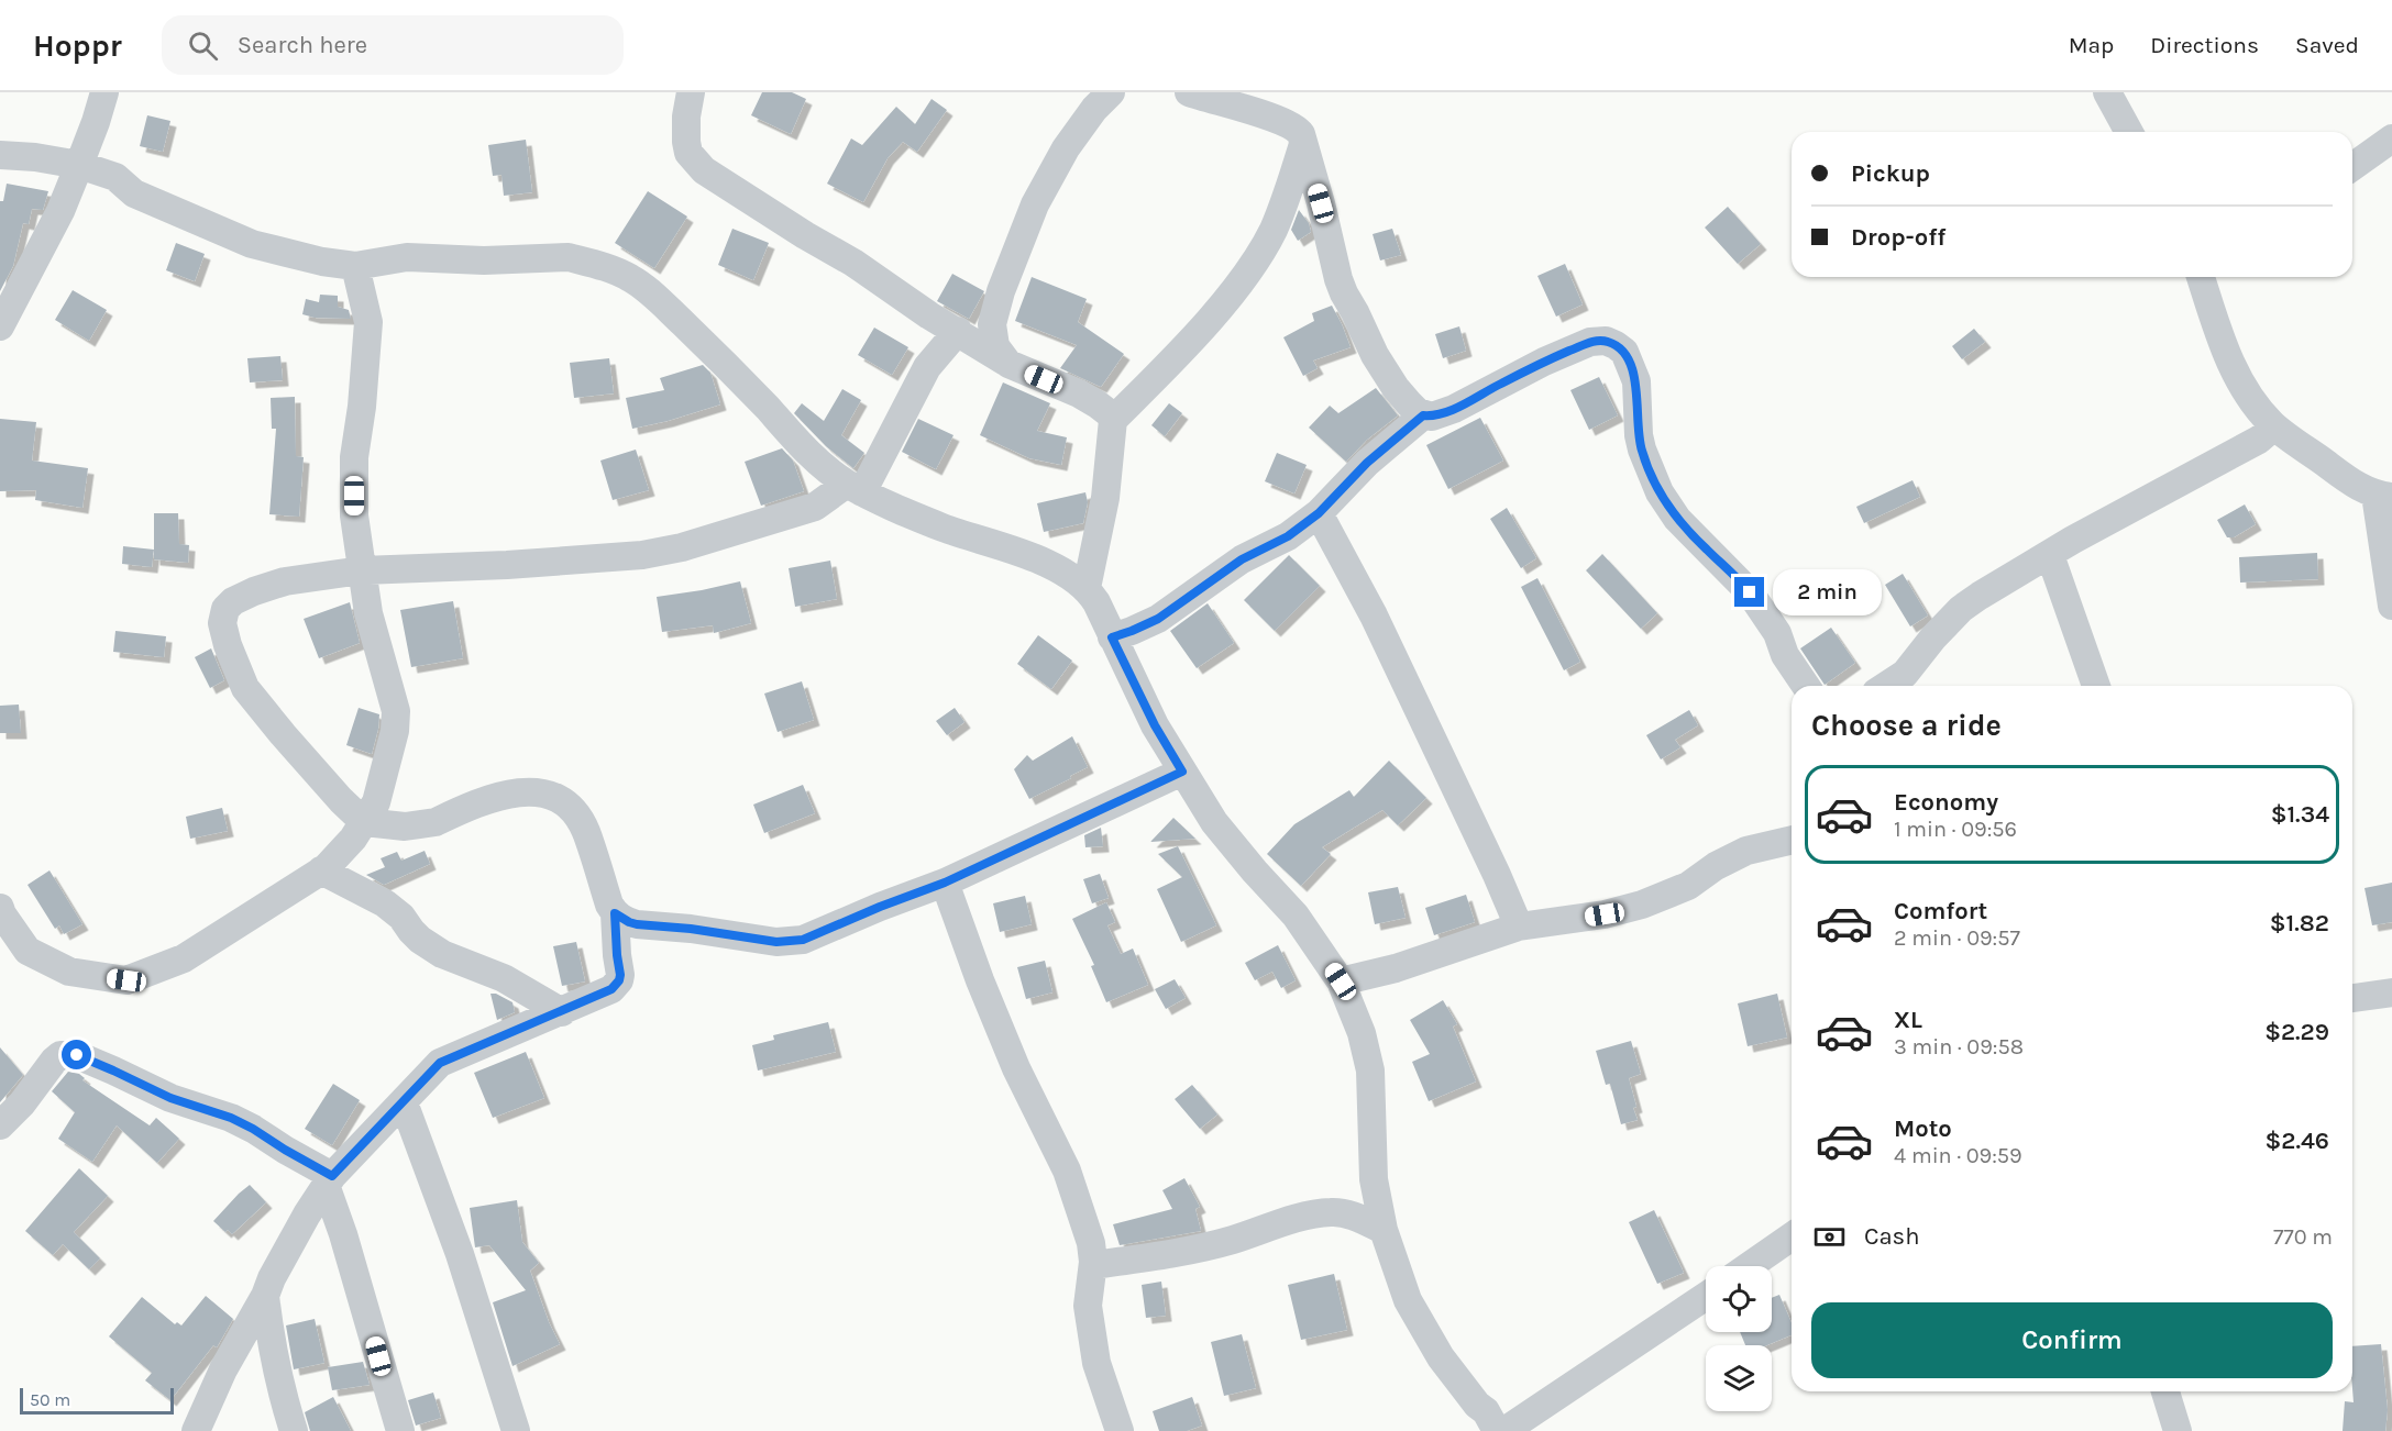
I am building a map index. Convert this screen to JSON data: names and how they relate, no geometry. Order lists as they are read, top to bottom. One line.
{"scale_bar":"50 m","page":{"header":"Hoppr","search":"Search here","nav":["Map","Directions","Saved"],"banner":["Pickup","Drop-off"],"bubble":"2 min","heading":"Choose a ride","list":[{"name":"Economy","note":"1 min · 09:56","value":"$1.34"},{"name":"Comfort","note":"2 min · 09:57","value":"$1.82"},{"name":"XL","note":"3 min · 09:58","value":"$2.29"},{"name":"Moto","note":"4 min · 09:59","value":"$2.46"}],"pay":["Cash","770 m"],"buttons":"Confirm","scale":"50 m"}}
